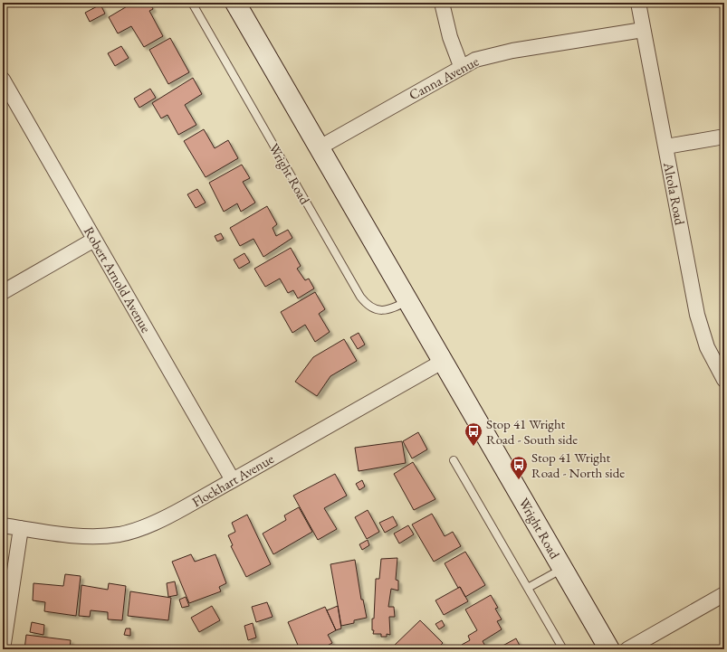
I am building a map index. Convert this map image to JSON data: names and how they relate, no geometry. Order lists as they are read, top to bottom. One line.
{"streets":{"main road":["Wright Road"],"street":["Canna Avenue","Altola Road","Robert Arnold Avenue","Flockhart Avenue"]},"crossings":[["Canna Avenue","Wright Road"],["Canna Avenue","Altola Road"],["Wright Road","Flockhart Avenue"],["Robert Arnold Avenue","Flockhart Avenue"]],"places":{"bus stop":["Stop 41 Wright Road - South side","Stop 41 Wright Road - North side"]}}
